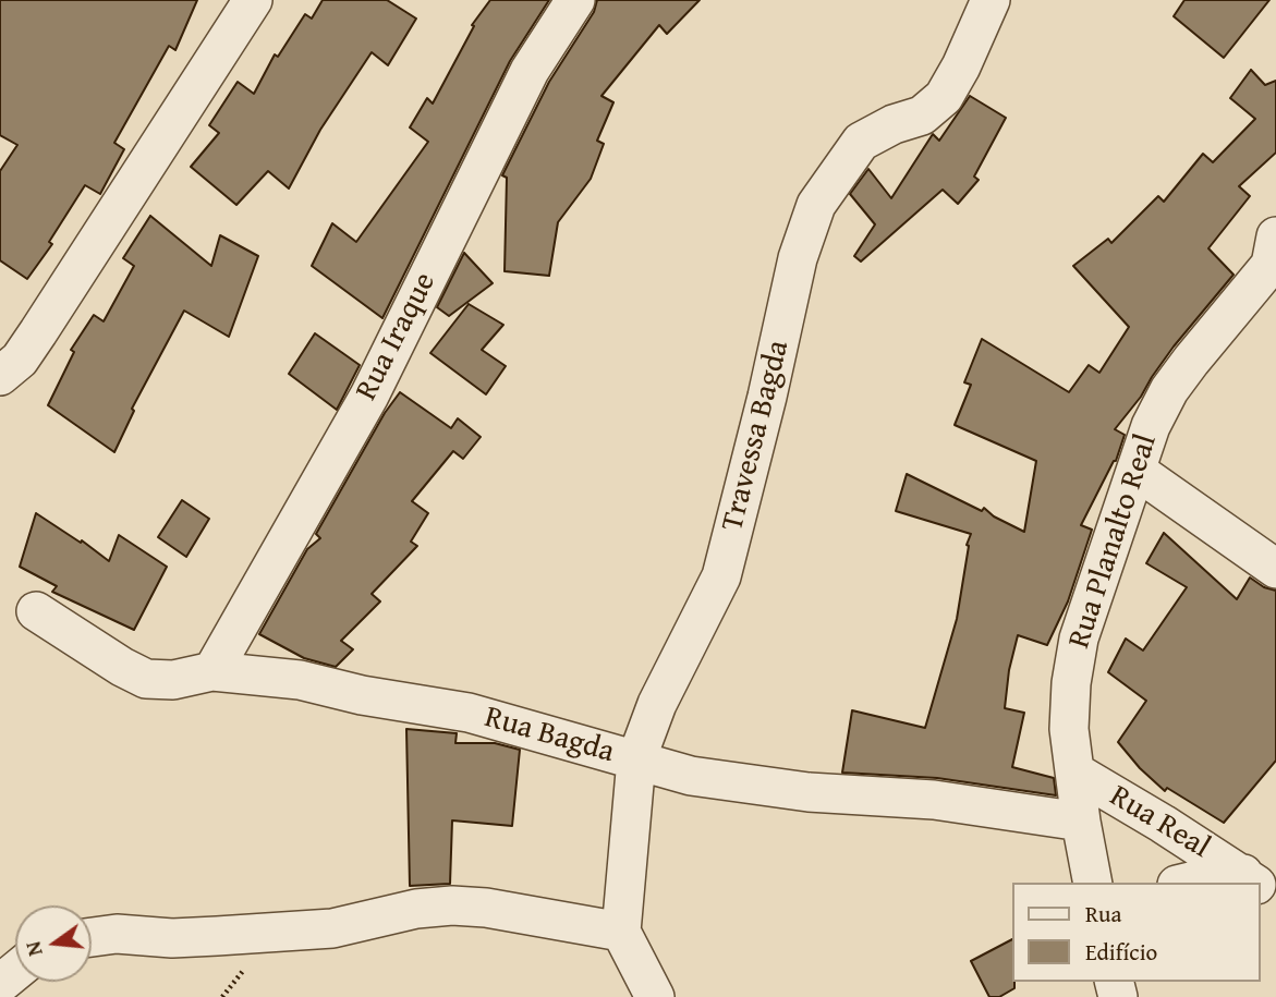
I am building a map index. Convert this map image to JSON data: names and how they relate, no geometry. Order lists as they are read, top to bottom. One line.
{"streets":{"street":["Rua Iraque","Travessa Bagda","Rua Planalto Real","Rua Bagda","Rua Real"]},"crossings":[["Rua Iraque","Rua Bagda"],["Travessa Bagda","Rua Bagda"],["Rua Planalto Real","Rua Bagda"],["Rua Planalto Real","Rua Real"]],"legend":["Rua","Edifício"],"north":"left"}
